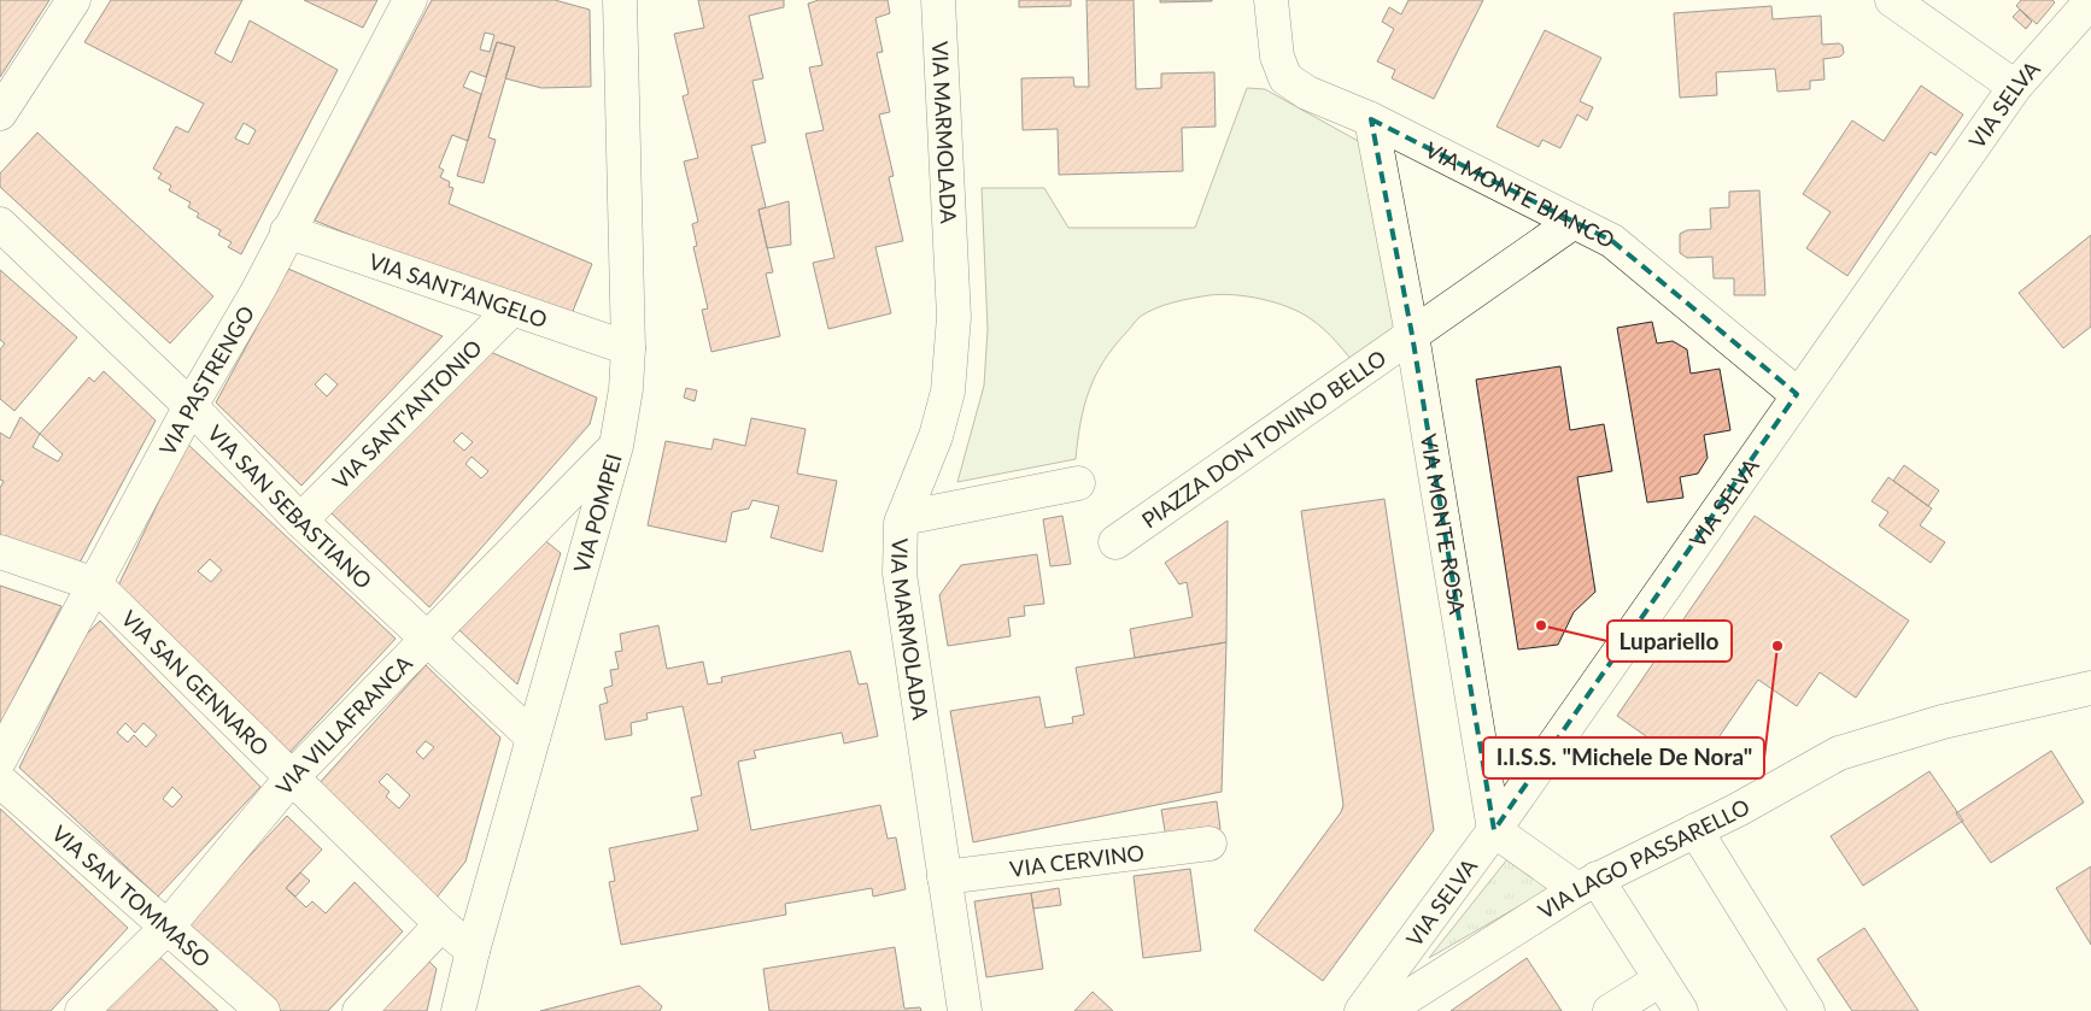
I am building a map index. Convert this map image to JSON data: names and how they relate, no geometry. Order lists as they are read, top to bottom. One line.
{"streets":{"street":["VIA SELVA","VIA MARMOLADA","VIA MONTE BIANCO","VIA SANT'ANGELO","VIA PASTRENGO","VIA SANT'ANTONIO","PIAZZA DON TONINO BELLO","VIA SAN SEBASTIANO","VIA POMPEI","VIA MONTE ROSA","VIA SAN GENNARO","VIA VILLAFRANCA","VIA LAGO PASSARELLO","VIA CERVINO","VIA SAN TOMMASO"]},"crossings":[["VIA SELVA","VIA MONTE BIANCO"],["VIA SELVA","VIA MONTE ROSA"],["VIA MARMOLADA","VIA CERVINO"],["VIA MONTE BIANCO","PIAZZA DON TONINO BELLO"],["VIA MONTE BIANCO","VIA MONTE ROSA"],["VIA SANT'ANGELO","VIA PASTRENGO"],["VIA SANT'ANGELO","VIA SANT'ANTONIO"],["VIA SANT'ANGELO","VIA POMPEI"],["VIA PASTRENGO","VIA SAN SEBASTIANO"],["VIA PASTRENGO","VIA SAN GENNARO"],["VIA SANT'ANTONIO","VIA SAN SEBASTIANO"],["PIAZZA DON TONINO BELLO","VIA MONTE ROSA"],["VIA SAN SEBASTIANO","VIA POMPEI"],["VIA SAN SEBASTIANO","VIA VILLAFRANCA"],["VIA POMPEI","VIA SAN GENNARO"],["VIA POMPEI","VIA VILLAFRANCA"],["VIA SAN GENNARO","VIA VILLAFRANCA"],["VIA VILLAFRANCA","VIA SAN TOMMASO"]],"places":["Lupariello","I.I.S.S. \"Michele De Nora\""]}
